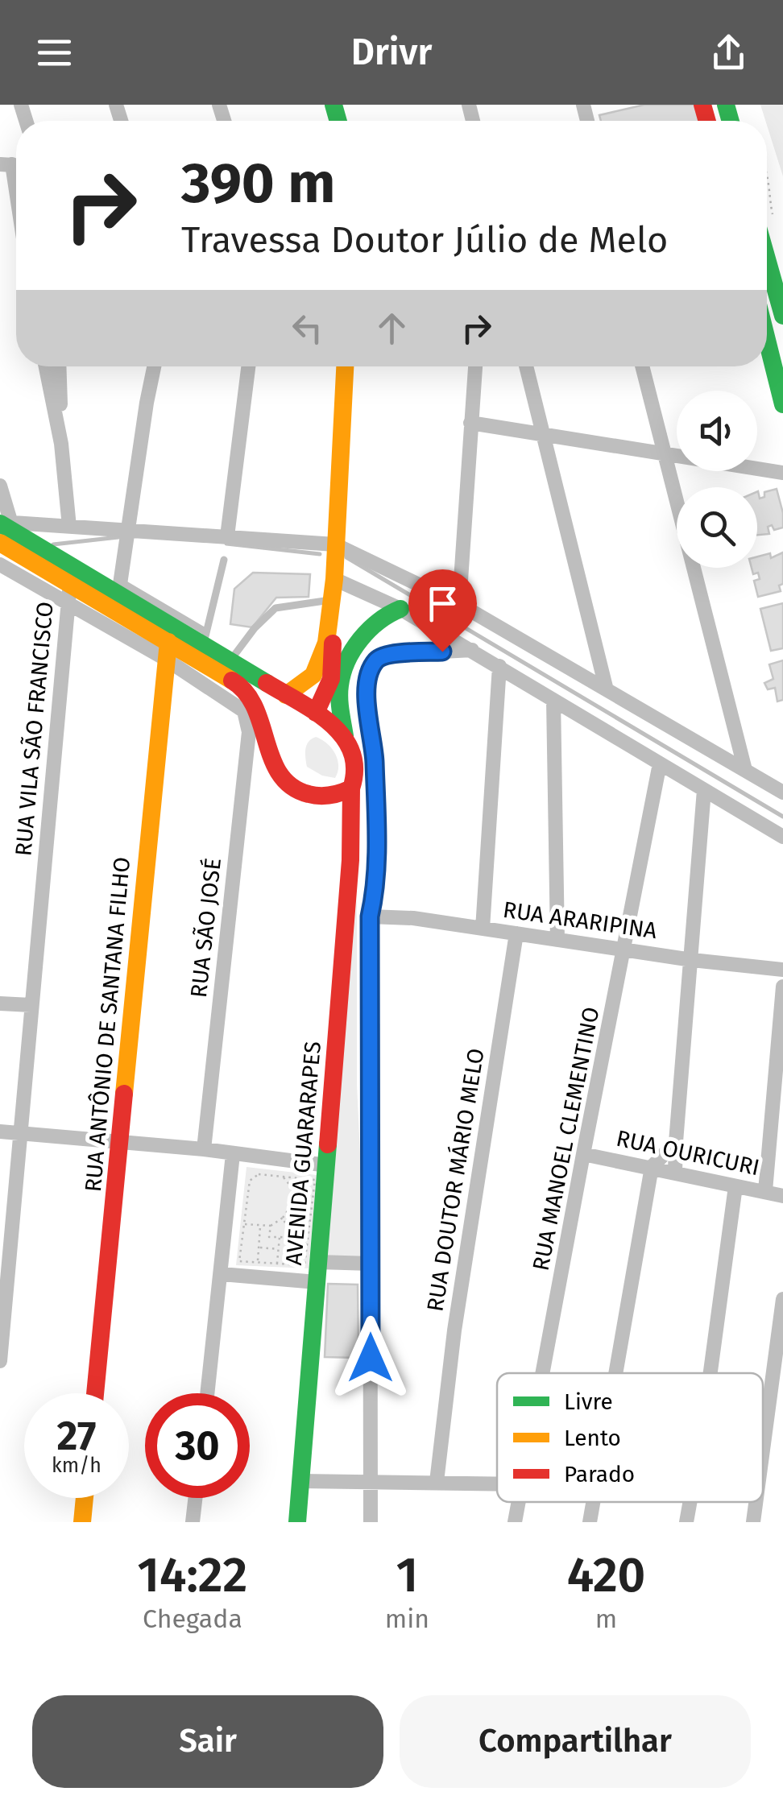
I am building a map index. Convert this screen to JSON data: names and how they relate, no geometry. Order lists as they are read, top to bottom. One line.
{"streets":{"main road":["RUA ANTÔNIO DE SANTANA FILHO","AVENIDA GUARARAPES"],"street":["RUA VILA SÃO FRANCISCO","RUA ARARIPINA","RUA SÃO JOSÉ","RUA MANOEL CLEMENTINO","RUA OURICURI","RUA DOUTOR MÁRIO MELO"]},"crossings":[["RUA ARARIPINA","RUA MANOEL CLEMENTINO"],["RUA ARARIPINA","RUA DOUTOR MÁRIO MELO"],["RUA MANOEL CLEMENTINO","RUA OURICURI"]],"legend":["Livre","Lento","Parado"],"page":{"header":"Drivr","turn":["390 m","Travessa Doutor Júlio de Melo"],"speed":"27 km/h","limit":"30","eta":["14:22","Chegada","1","min","420","m"],"buttons":["Sair","Compartilhar"]}}
